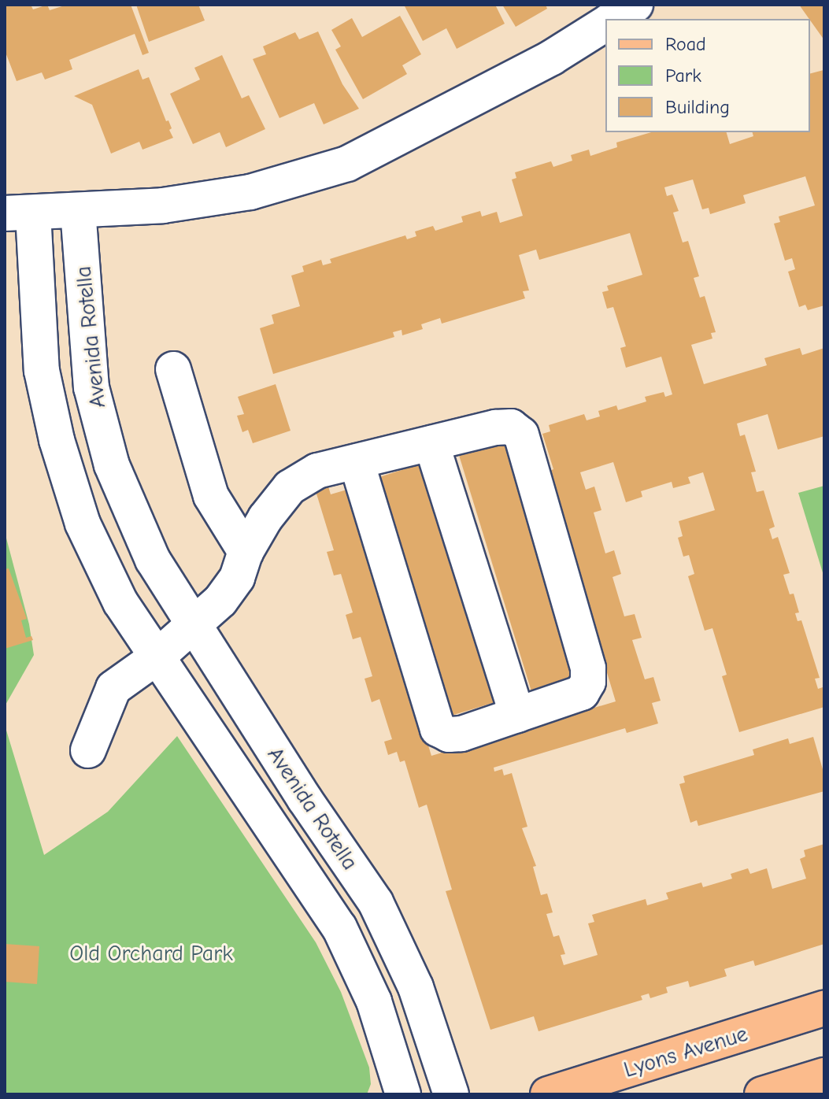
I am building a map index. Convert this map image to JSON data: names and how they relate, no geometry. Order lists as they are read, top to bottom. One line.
{"streets":{"main road":["Lyons Avenue"],"street":["Avenida Rotella"]},"parks":["Old Orchard Park"],"legend":["Road","Park","Building"]}
